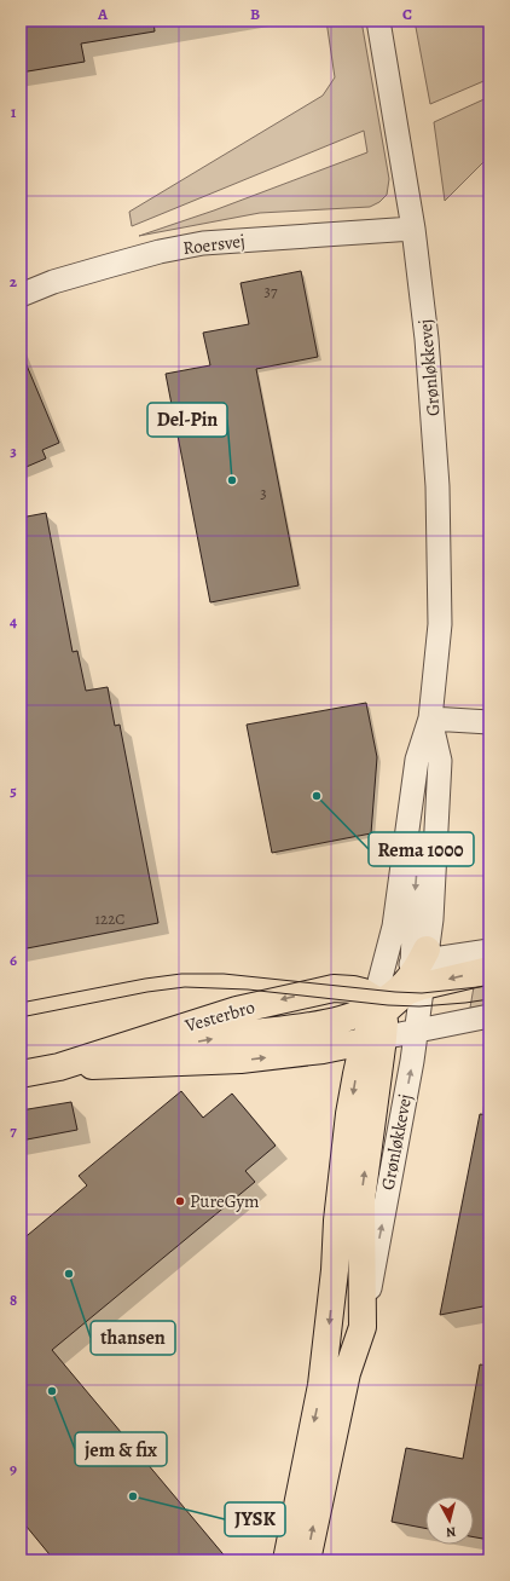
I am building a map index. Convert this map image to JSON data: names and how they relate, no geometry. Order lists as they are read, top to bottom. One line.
{"streets":{"main road":["Grønløkkevej","Vesterbro"],"street":["Roersvej"]},"crossings":[["Roersvej","Grønløkkevej"],["Grønløkkevej","Vesterbro"]],"places":["Del-Pin","Rema 1000","PureGym","thansen","jem & fix","JYSK"],"house_numbers":["37","3","122C"],"north":"bottom","grid":{"columns":["A","B","C"],"rows":["1","2","3","4","5","6","7","8","9"]}}
